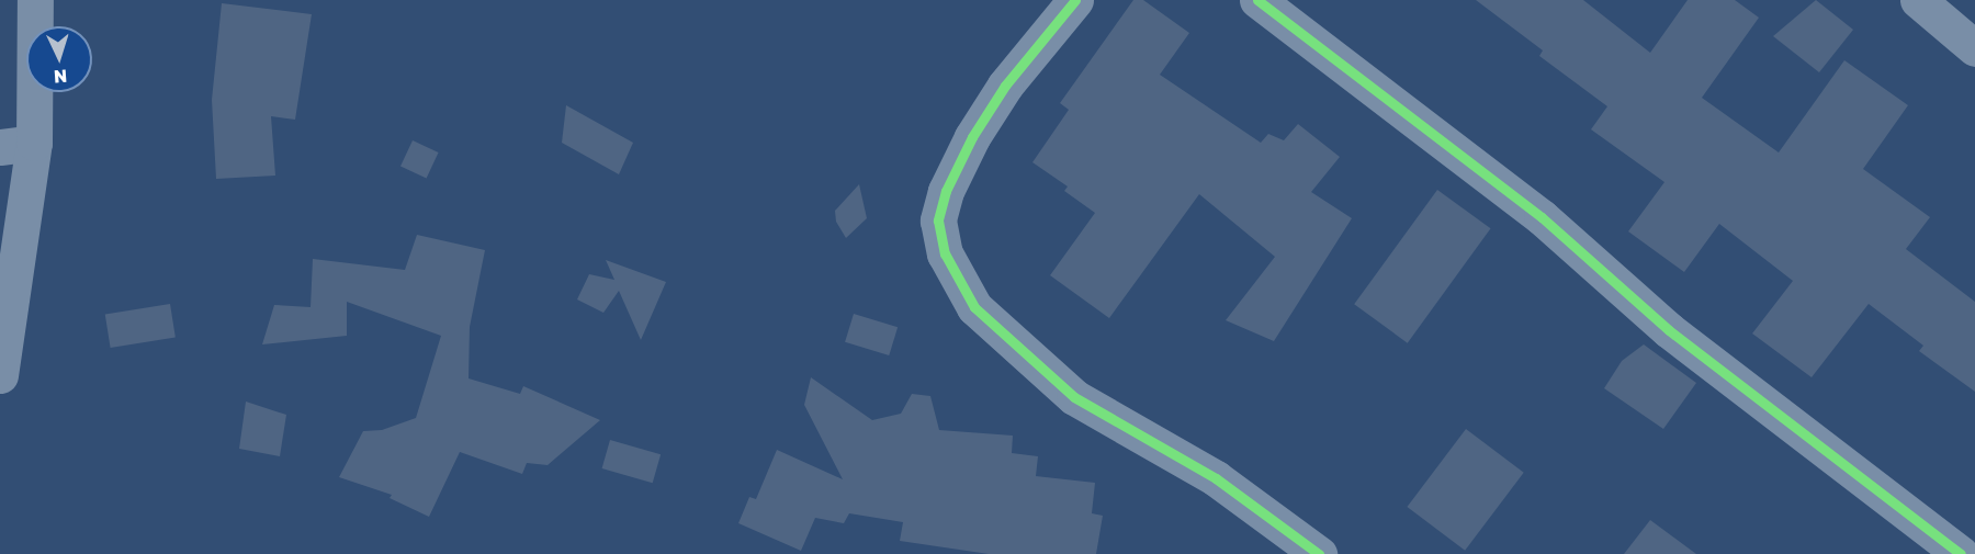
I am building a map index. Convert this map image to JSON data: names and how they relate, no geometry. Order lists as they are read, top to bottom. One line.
{"north":"bottom"}
